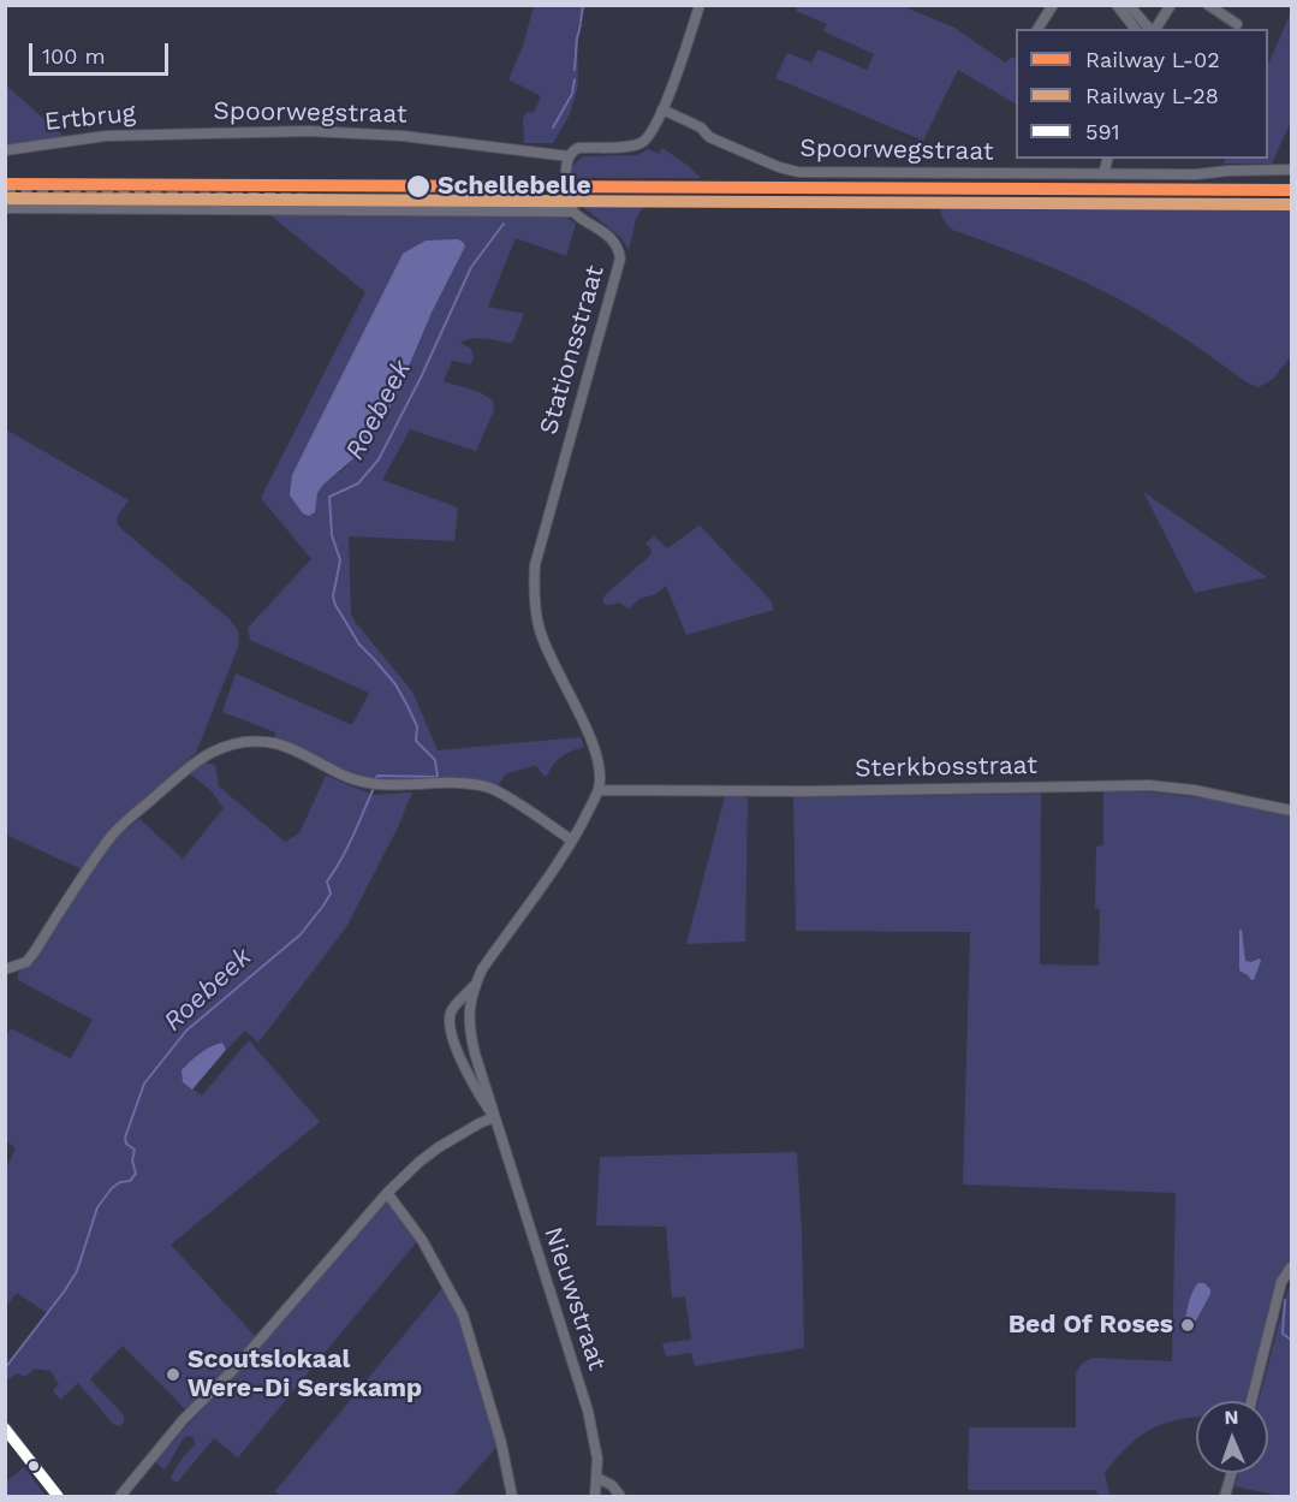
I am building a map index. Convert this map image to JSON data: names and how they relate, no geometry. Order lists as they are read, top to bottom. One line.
{"streets":{"street":["Spoorwegstraat","Ertbrug","Stationsstraat","Sterkbosstraat","Nieuwstraat"]},"crossings":[["Spoorwegstraat","Ertbrug"],["Stationsstraat","Sterkbosstraat"],["Stationsstraat","Nieuwstraat"],["Sterkbosstraat","Nieuwstraat"]],"water":["Roebeek"],"places":["Schellebelle","Bed Of Roses","Scoutslokaal Were-Di Serskamp"],"lines":["rail line L-02","rail line L-28","transit line 591"],"legend":["Railway L-02","Railway L-28","591"],"scale_bar":"100 m","north":"top"}
